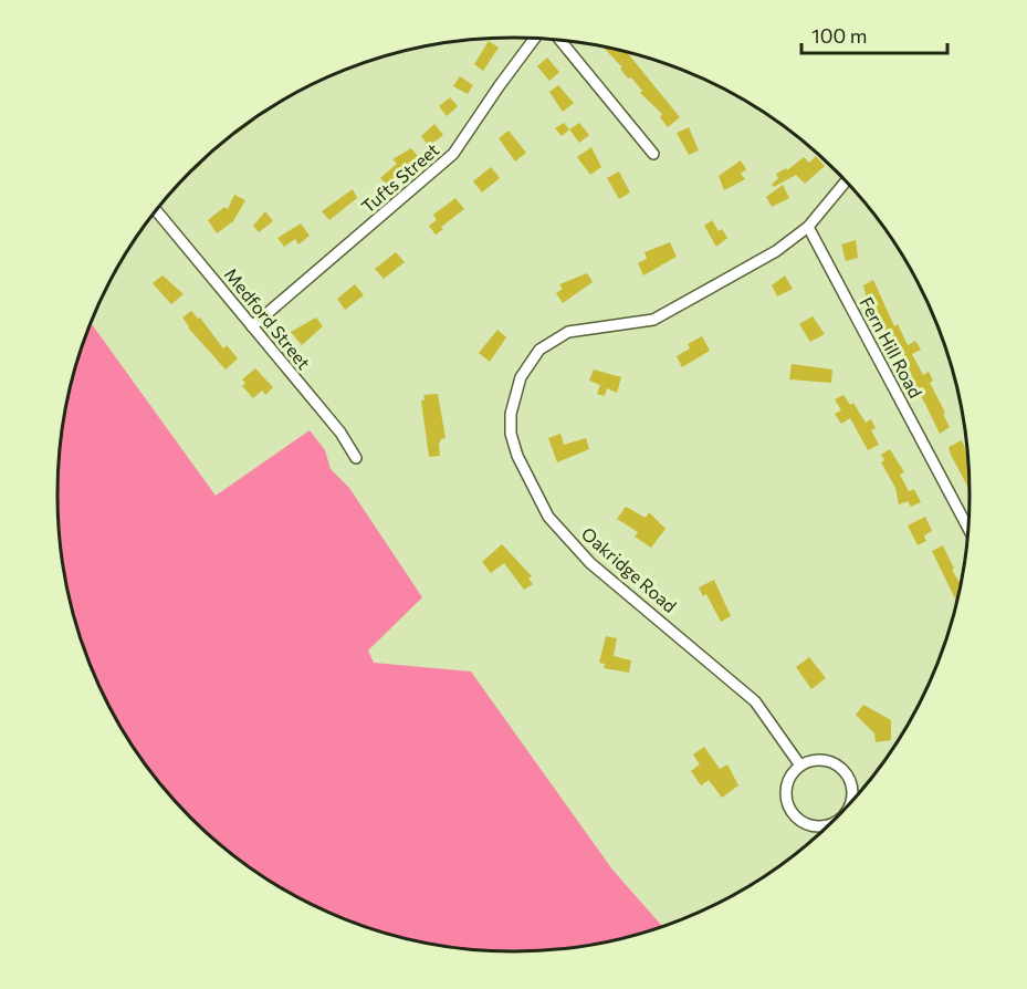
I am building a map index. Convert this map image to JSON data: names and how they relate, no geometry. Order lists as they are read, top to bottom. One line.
{"streets":{"street":["Tufts Street","Medford Street","Fern Hill Road","Oakridge Road"]},"crossings":[["Tufts Street","Medford Street"],["Fern Hill Road","Oakridge Road"]],"scale_bar":"100 m"}
